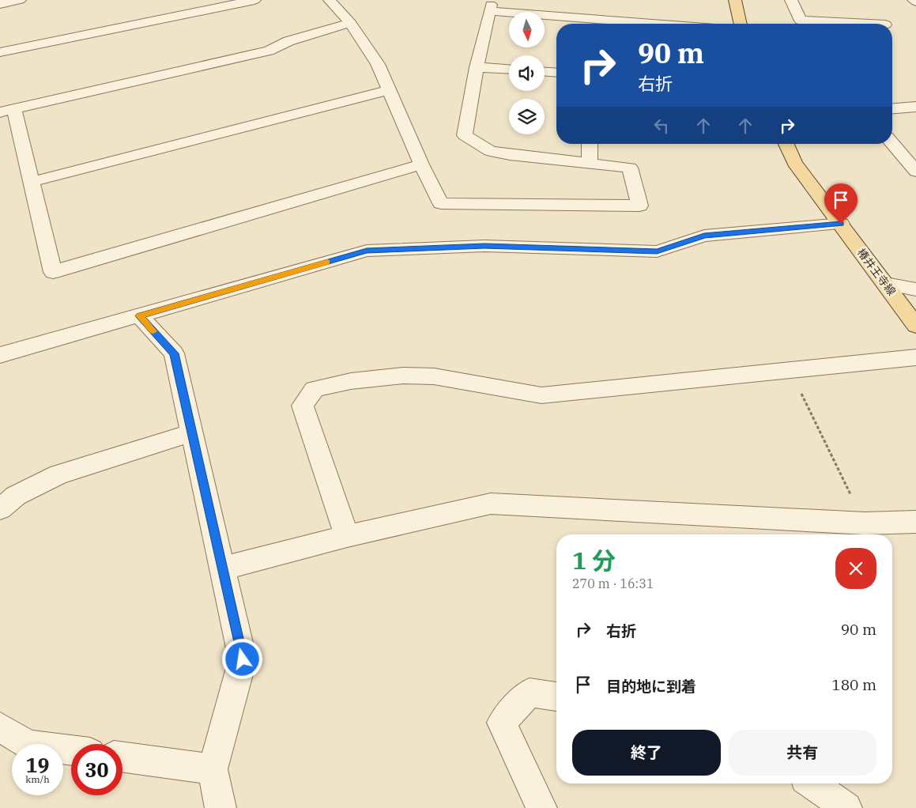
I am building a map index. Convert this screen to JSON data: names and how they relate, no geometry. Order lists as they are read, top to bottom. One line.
{"streets":{"main road":["椿井王寺線"]},"north":"bottom","page":{"turn":["90 m","右折"],"heading":["1 分","270 m · 16:31"],"list":[{"name":"右折","value":"90 m"},{"name":"目的地に到着","value":"180 m"}],"buttons":["終了","共有"],"speed":"19 km/h","limit":"30"}}
